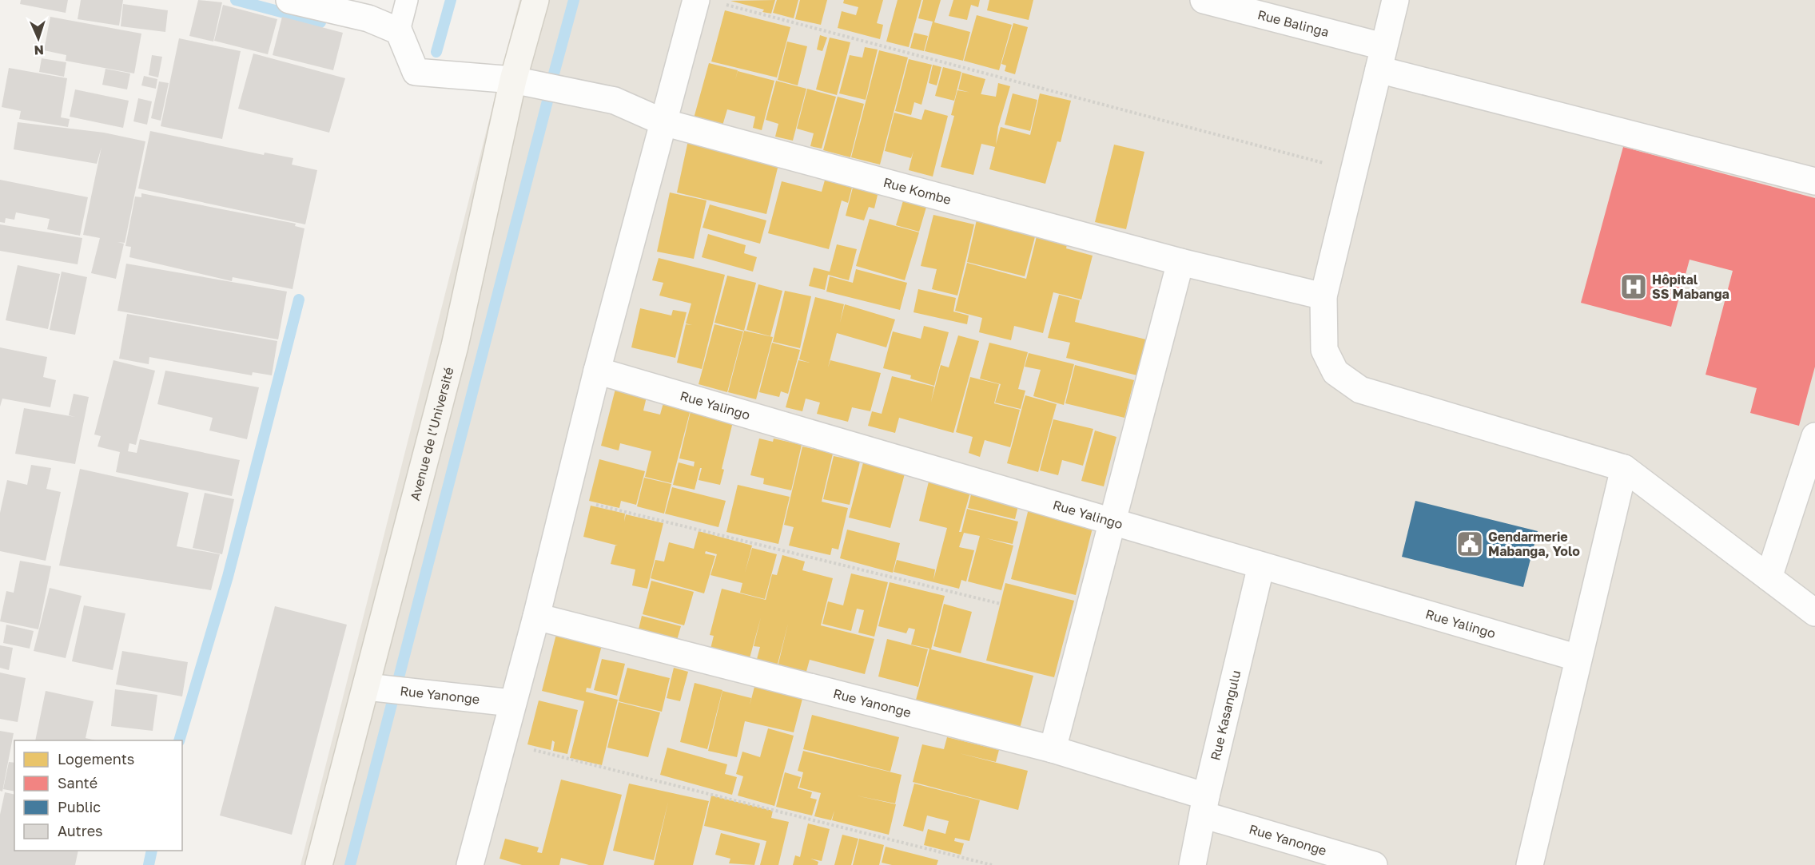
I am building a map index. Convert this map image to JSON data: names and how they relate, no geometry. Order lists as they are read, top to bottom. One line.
{"streets":{"main road":["Avenue de l’Université"],"street":["Rue Balinga","Rue Kombe","Rue Yalingo","Rue Yanonge","Rue Kasangulu"]},"crossings":[["Rue Kombe","Avenue de l’Université"],["Rue Yalingo","Rue Kasangulu"],["Avenue de l’Université","Rue Yanonge"],["Rue Yanonge","Rue Kasangulu"]],"places":{"hospital":["Hôpital SS Mabanga"],"public building":["Gendarmerie Mabanga, Yolo"]},"legend":["Logements","Santé","Public","Autres"],"north":"bottom"}
